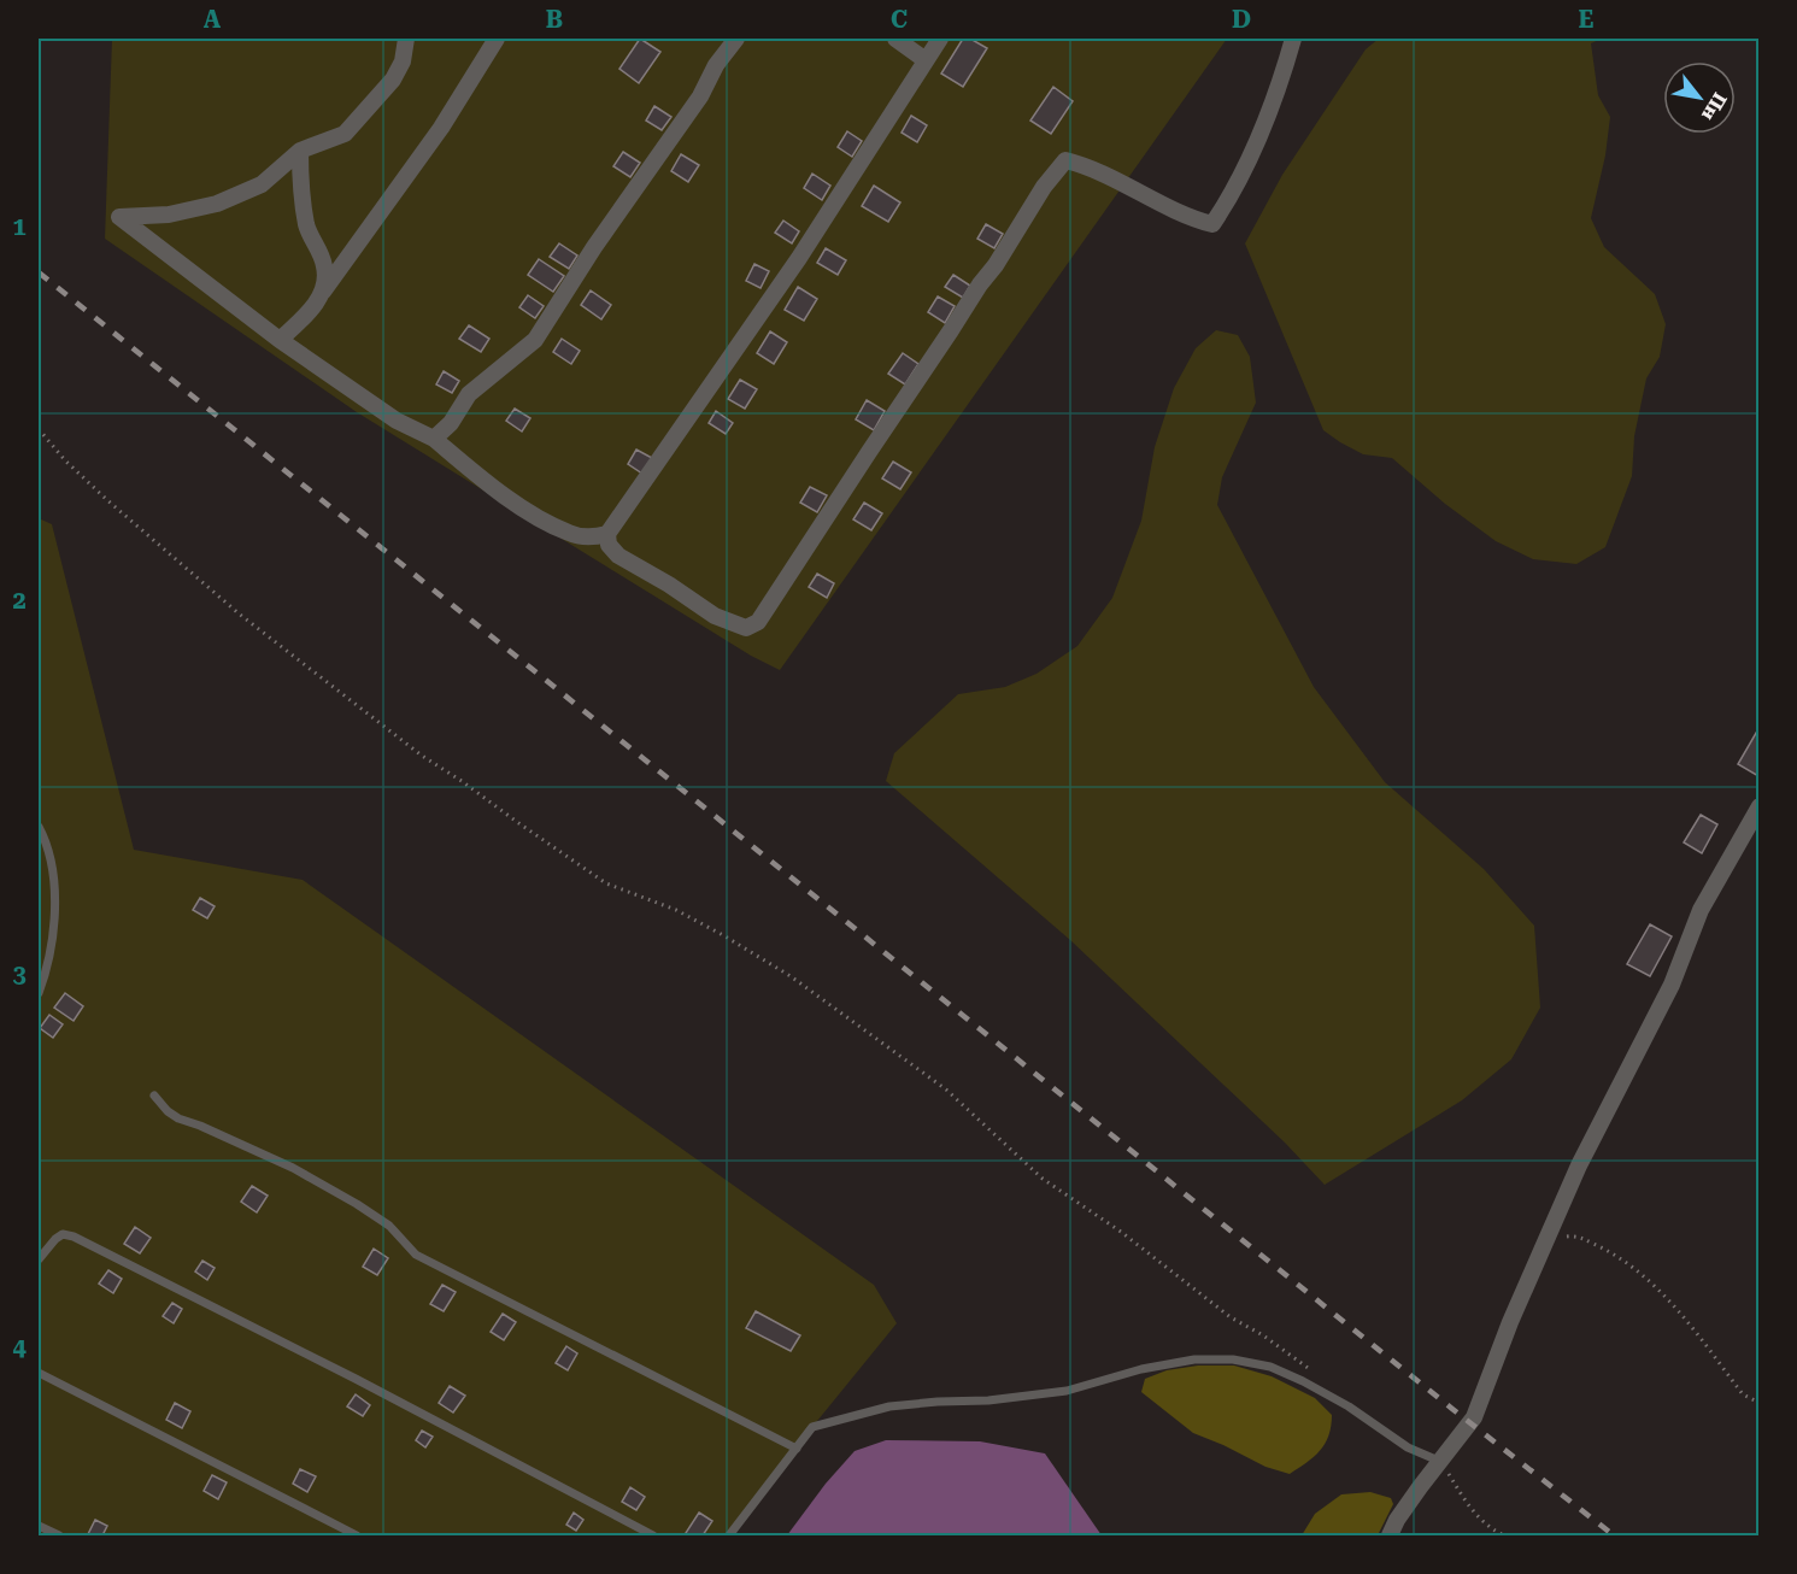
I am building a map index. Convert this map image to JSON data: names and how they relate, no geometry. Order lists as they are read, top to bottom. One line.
{"north":"bottom right","grid":{"columns":["A","B","C","D","E"],"rows":["1","2","3","4"]}}
